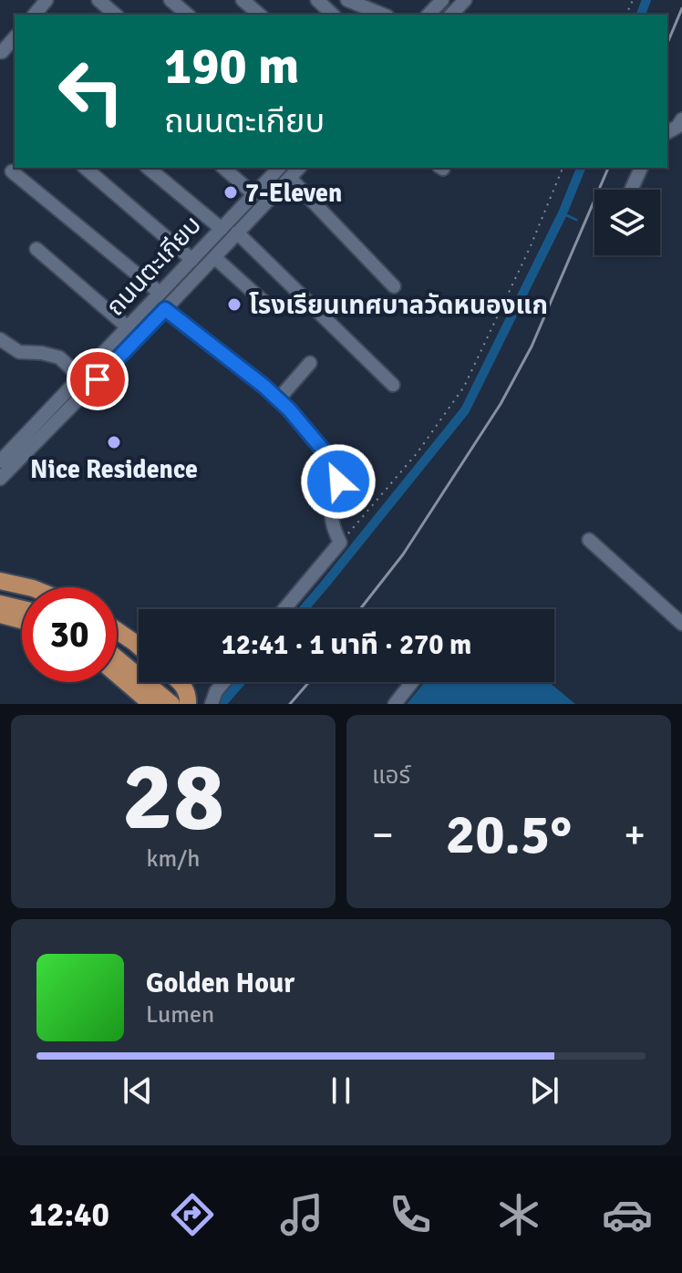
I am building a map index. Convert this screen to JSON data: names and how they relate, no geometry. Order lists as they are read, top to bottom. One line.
{"streets":{"street":["ถนนตะเกียบ"]},"places":["7-Eleven","โรงเรียนเทศบาลวัดหนองแก","Nice Residence"],"page":{"turn":["190 m","ถนนตะเกียบ"],"limit":"30","trip":"12:41 · 1 นาที · 270 m","tile":[["28","km/h"],"แอร์"],"heat":["−","20.5°","+"],"song":["Golden Hour","Lumen"],"tabs":"12:40"}}
